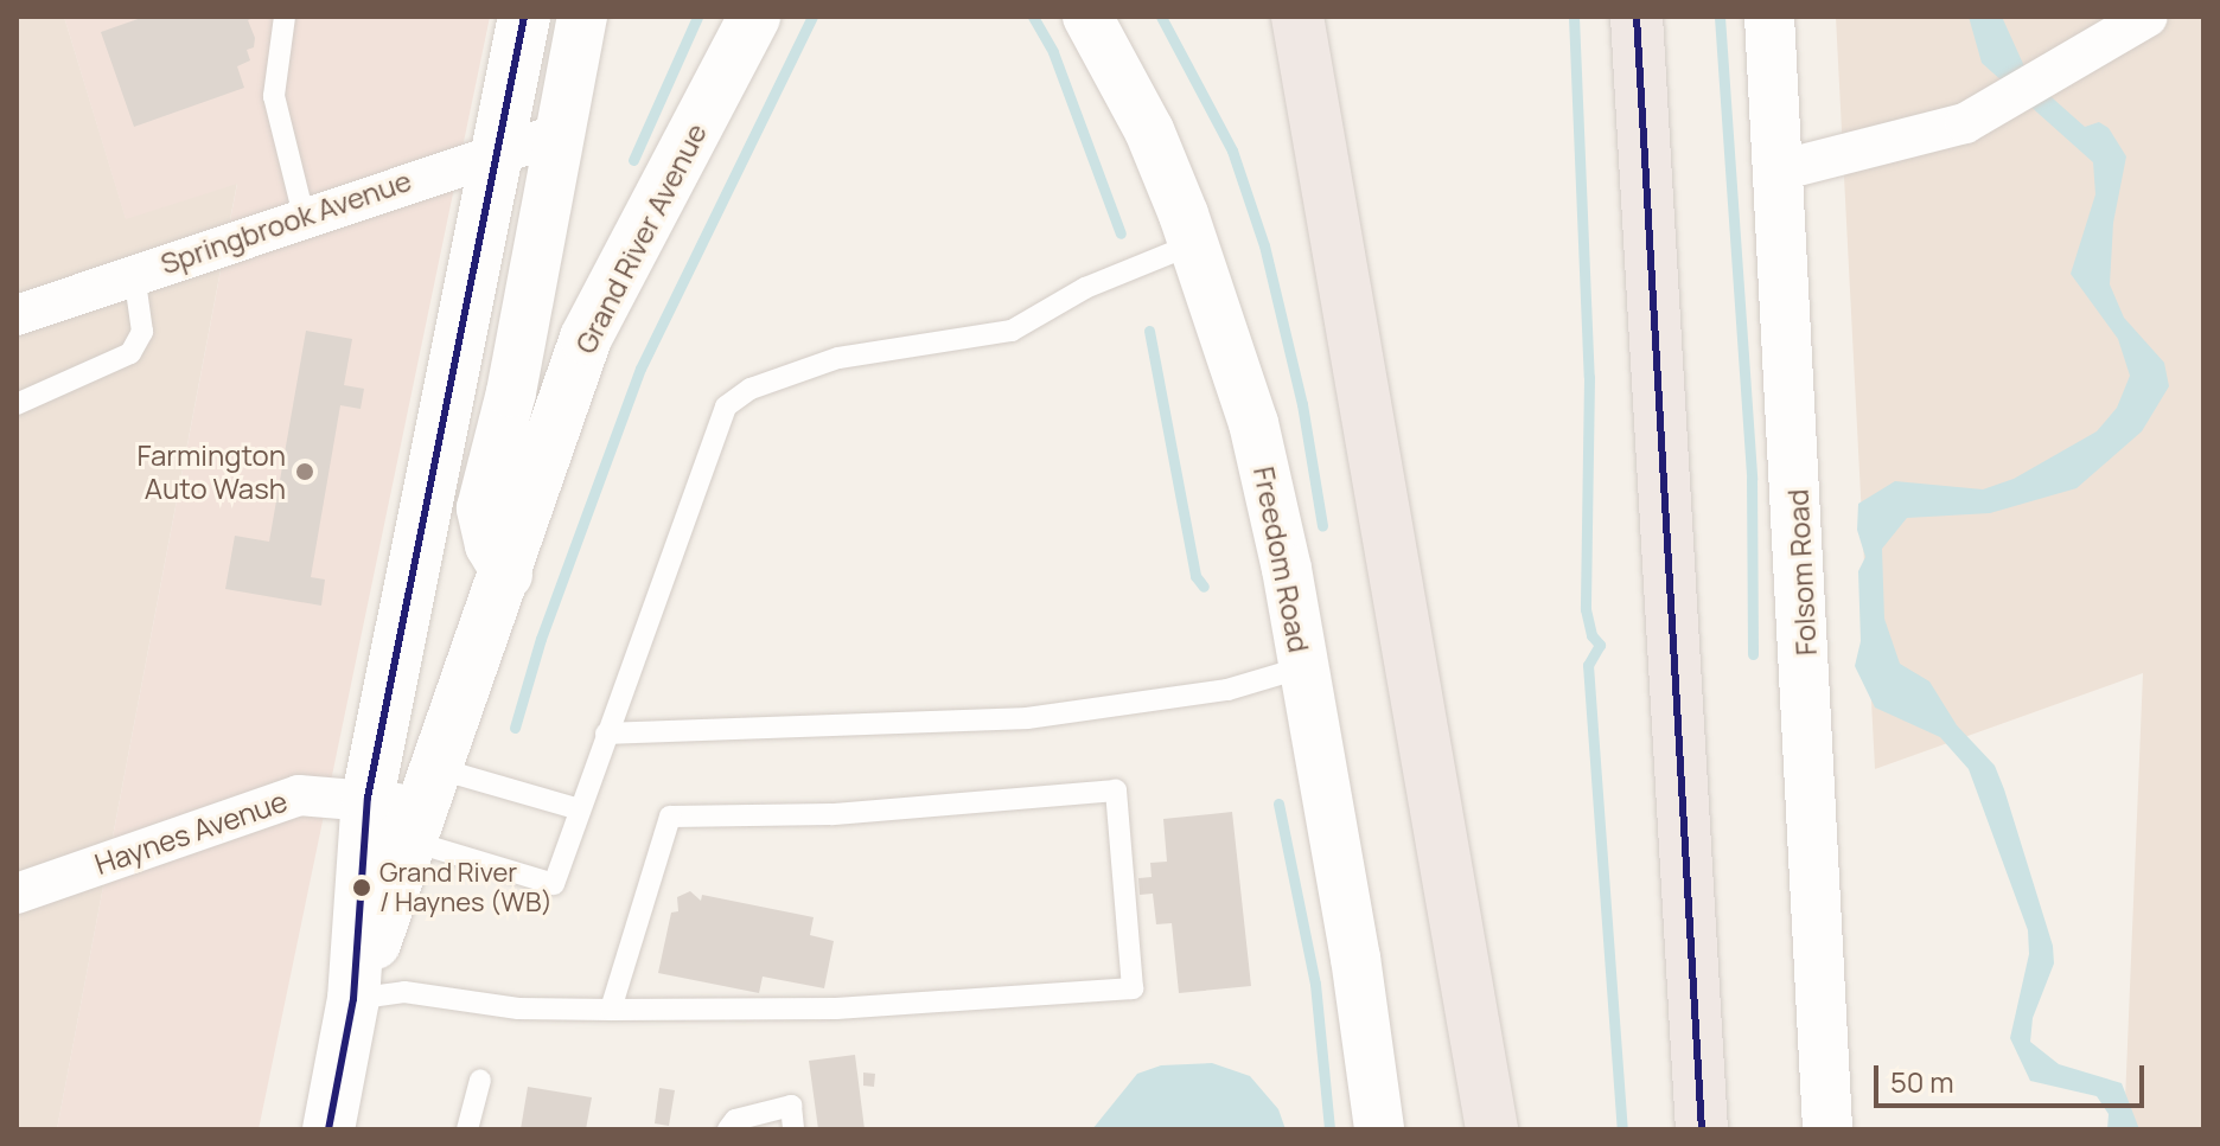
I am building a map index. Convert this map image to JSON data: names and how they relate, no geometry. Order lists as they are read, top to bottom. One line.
{"streets":{"main road":["Grand River Avenue"],"street":["Springbrook Avenue","Freedom Road","Folsom Road","Haynes Avenue"]},"crossings":[["Springbrook Avenue","Grand River Avenue"],["Grand River Avenue","Haynes Avenue"]],"places":["Farmington Auto Wash","Grand River / Haynes (WB)"],"scale_bar":"50 m"}
